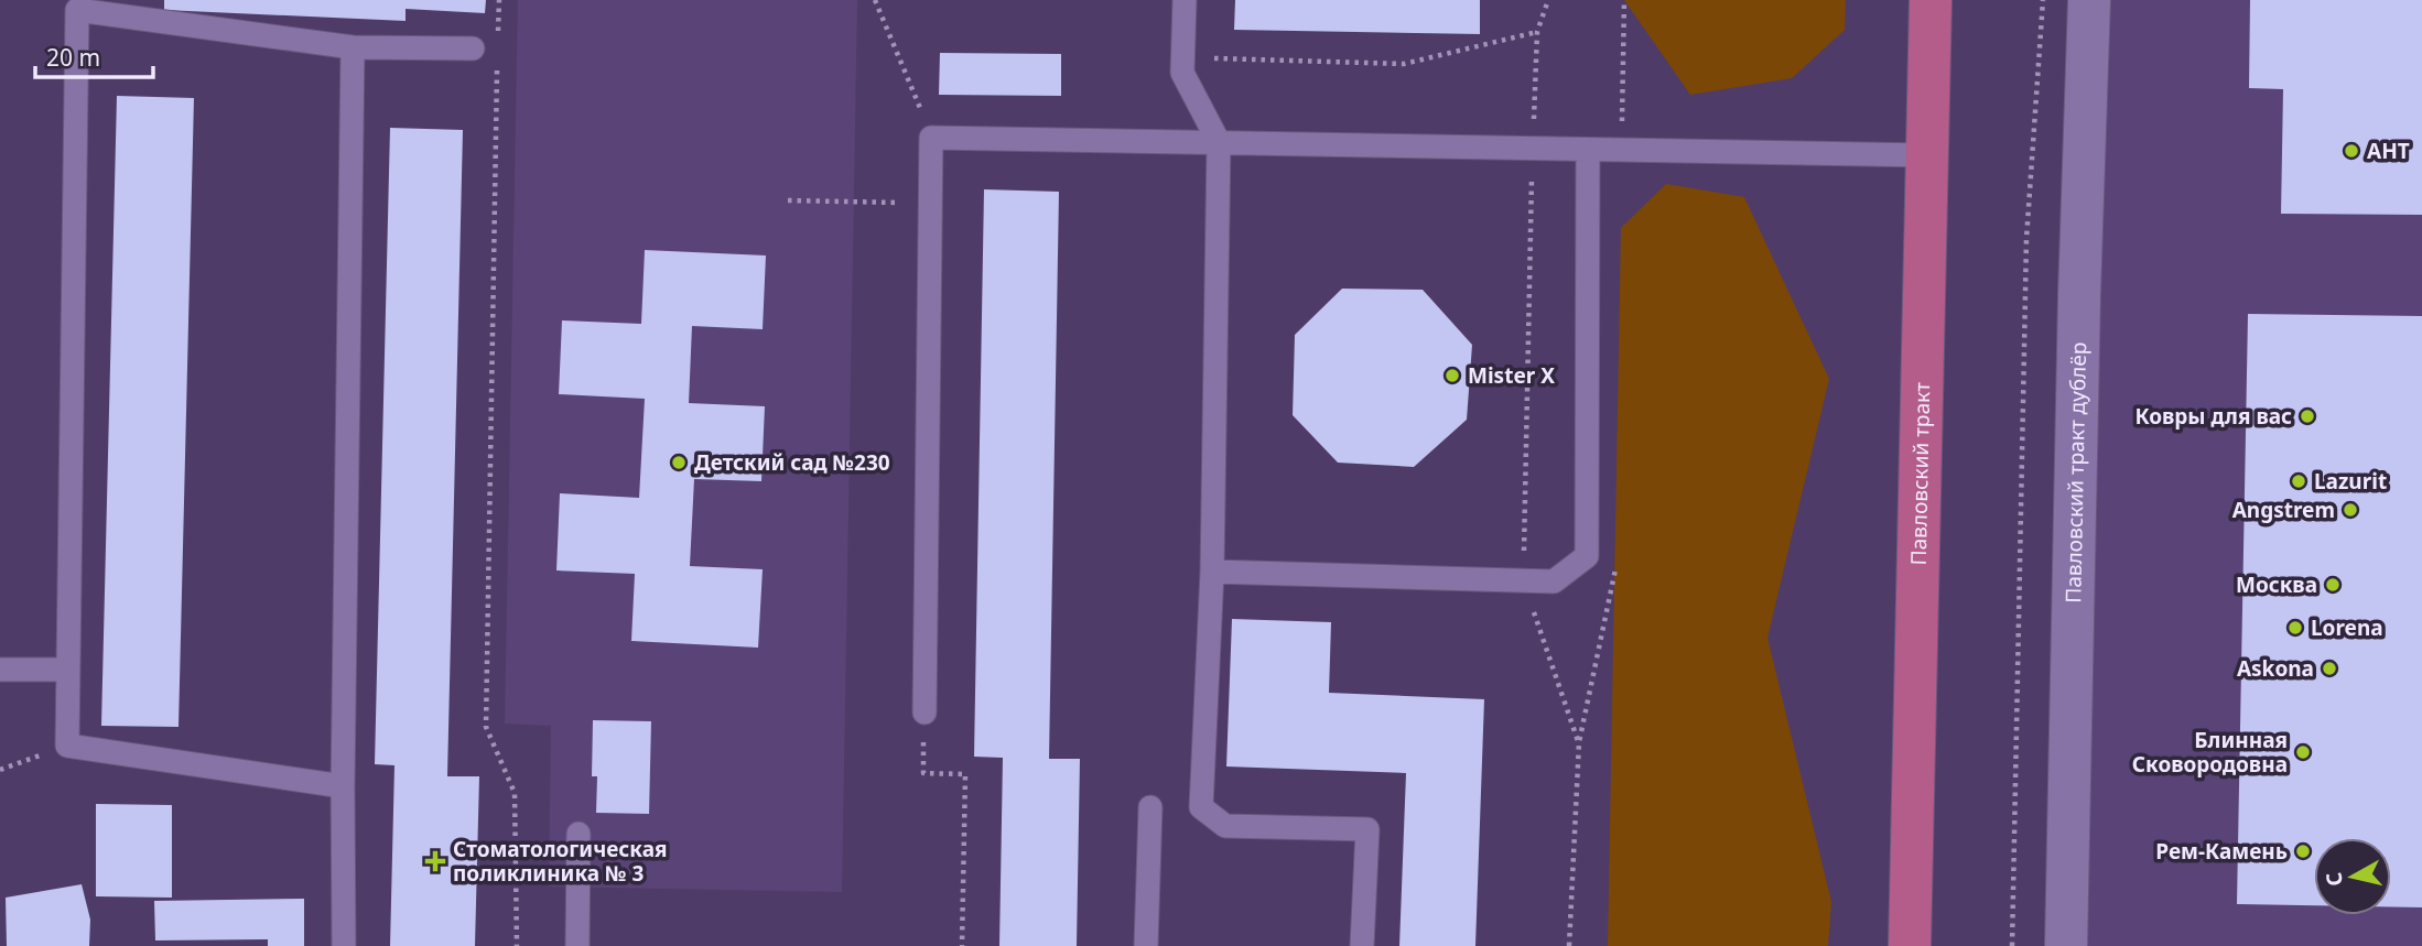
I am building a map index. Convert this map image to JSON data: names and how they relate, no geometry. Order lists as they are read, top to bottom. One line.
{"streets":{"main road":["Павловский тракт"],"street":["Павловский тракт дублёр"]},"places":{"other":["АНТ","Mister X","Ковры для вас","Детский сад №230","Lazurit","Angstrem","Москва","Lorena","Askona","Блинная Сковородовна","Рем-Камень"],"health":["Стоматологическая поликлиника № 3"]},"scale_bar":"20 m","north":"left"}
